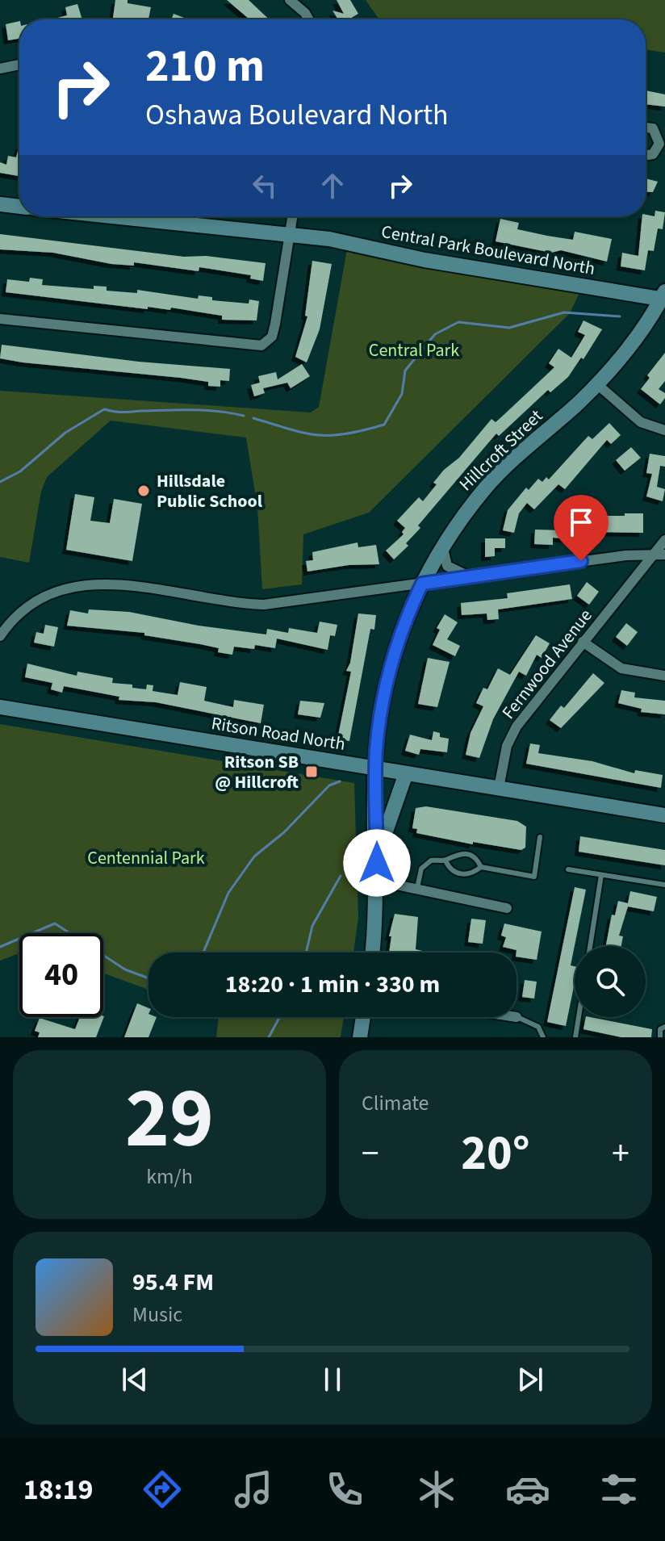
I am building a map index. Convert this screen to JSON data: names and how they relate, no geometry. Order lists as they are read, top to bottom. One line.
{"streets":{"street":["Central Park Boulevard North","Hillcroft Street","Fernwood Avenue","Ritson Road North"]},"crossings":[["Central Park Boulevard North","Hillcroft Street"],["Hillcroft Street","Ritson Road North"],["Fernwood Avenue","Ritson Road North"]],"parks":["Central Park","Centennial Park"],"places":{"other":["Hillsdale Public School"],"transit":["Ritson SB @ Hillcroft"]},"page":{"turn":["210 m","Oshawa Boulevard North"],"limit":"40","trip":"18:20 · 1 min · 330 m","tile":[["29","km/h"],"Climate"],"heat":["−","20°","+"],"song":["95.4 FM","Music"],"tabs":"18:19"}}
